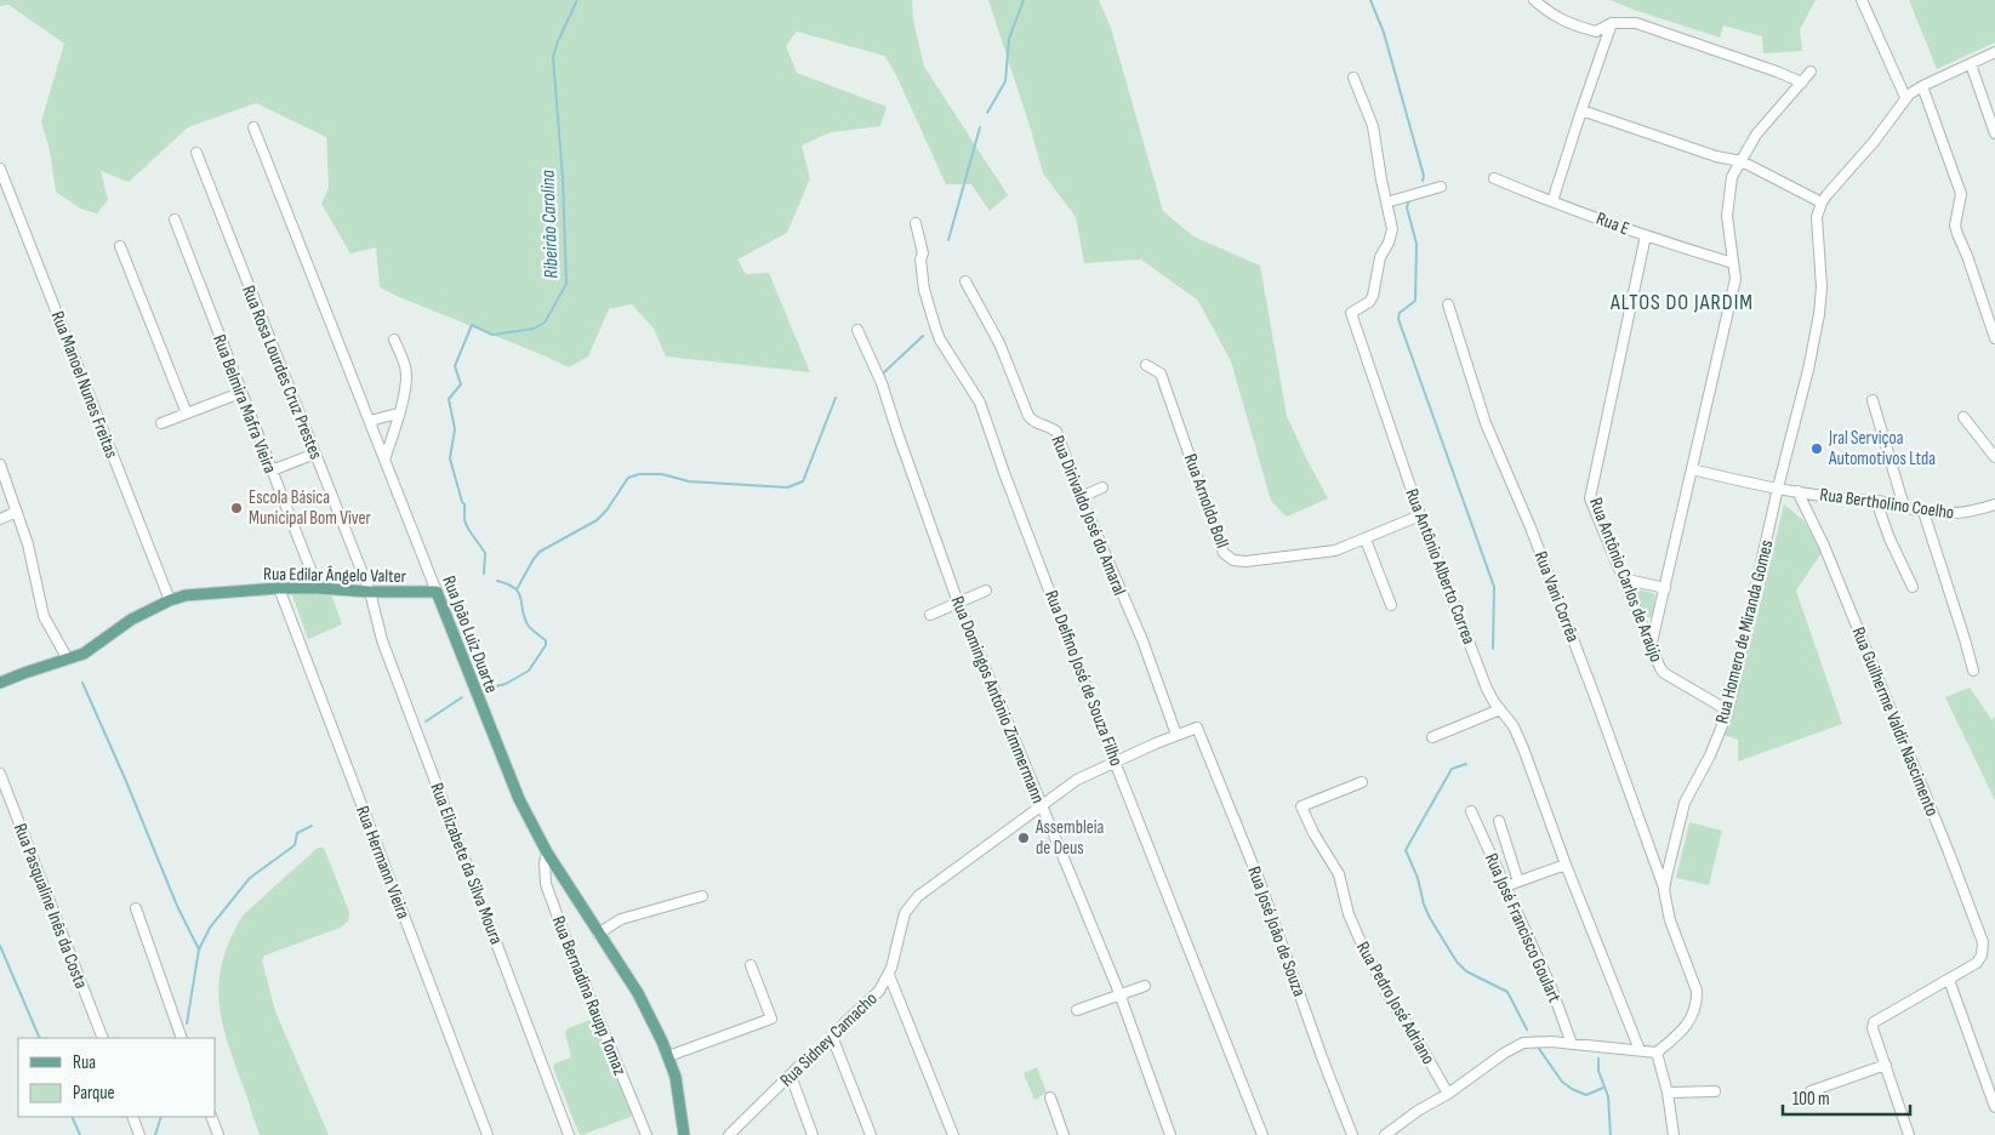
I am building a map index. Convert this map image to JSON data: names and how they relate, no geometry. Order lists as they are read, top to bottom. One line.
{"streets":{"main road":["Rua Edilar Ângelo Valter","Rua João Luiz Duarte"],"street":["Rua E","Rua Rosa Lourdes Cruz Prestes","Rua Manoel Nunes Freitas","Rua Belmira Mafra Vieira","Rua Arnoldo Boll","Rua Bertholino Coelho","Rua Dirivaldo José do Amaral","Rua Antônio Alberto Correa","Rua Antônio Carlos de Araújo","Rua Vani Corrêa","Rua Homero de Miranda Gomes","Rua Delfino José de Souza Filho","Rua Domingos Antônio Zimmermann","Rua Guilherme Valdir Nascimento","Rua Hermann Vieira","Rua Elizabete da Silva Moura","Rua Pasqualine Inês da Costa","Rua José Francisco Goulart","Rua José João de Souza","Rua Bernadina Raupp Tomaz","Rua Pedro José Adriano","Rua Sidney Camacho"]},"crossings":[["Rua E","Rua Antônio Carlos de Araújo"],["Rua Rosa Lourdes Cruz Prestes","Rua Edilar Ângelo Valter"],["Rua Rosa Lourdes Cruz Prestes","Rua Elizabete da Silva Moura"],["Rua Manoel Nunes Freitas","Rua Edilar Ângelo Valter"],["Rua Belmira Mafra Vieira","Rua Edilar Ângelo Valter"],["Rua Arnoldo Boll","Rua Antônio Alberto Correa"],["Rua Bertholino Coelho","Rua Homero de Miranda Gomes"],["Rua Bertholino Coelho","Rua Guilherme Valdir Nascimento"],["Rua Dirivaldo José do Amaral","Rua Sidney Camacho"],["Rua Edilar Ângelo Valter","Rua João Luiz Duarte"],["Rua Edilar Ângelo Valter","Rua Hermann Vieira"],["Rua Edilar Ângelo Valter","Rua Elizabete da Silva Moura"],["Rua Antônio Carlos de Araújo","Rua Homero de Miranda Gomes"],["Rua Vani Corrêa","Rua Homero de Miranda Gomes"],["Rua João Luiz Duarte","Rua Bernadina Raupp Tomaz"],["Rua Delfino José de Souza Filho","Rua Sidney Camacho"],["Rua Domingos Antônio Zimmermann","Rua Sidney Camacho"],["Rua José João de Souza","Rua Sidney Camacho"]],"districts":["ALTOS DO JARDIM"],"water":["Ribeirão Carolina"],"places":["Jral Serviçoa Automotivos Ltda","Escola Básica Municipal Bom Viver","Assembleia de Deus"],"legend":["Rua","Parque"],"scale_bar":"100 m"}
